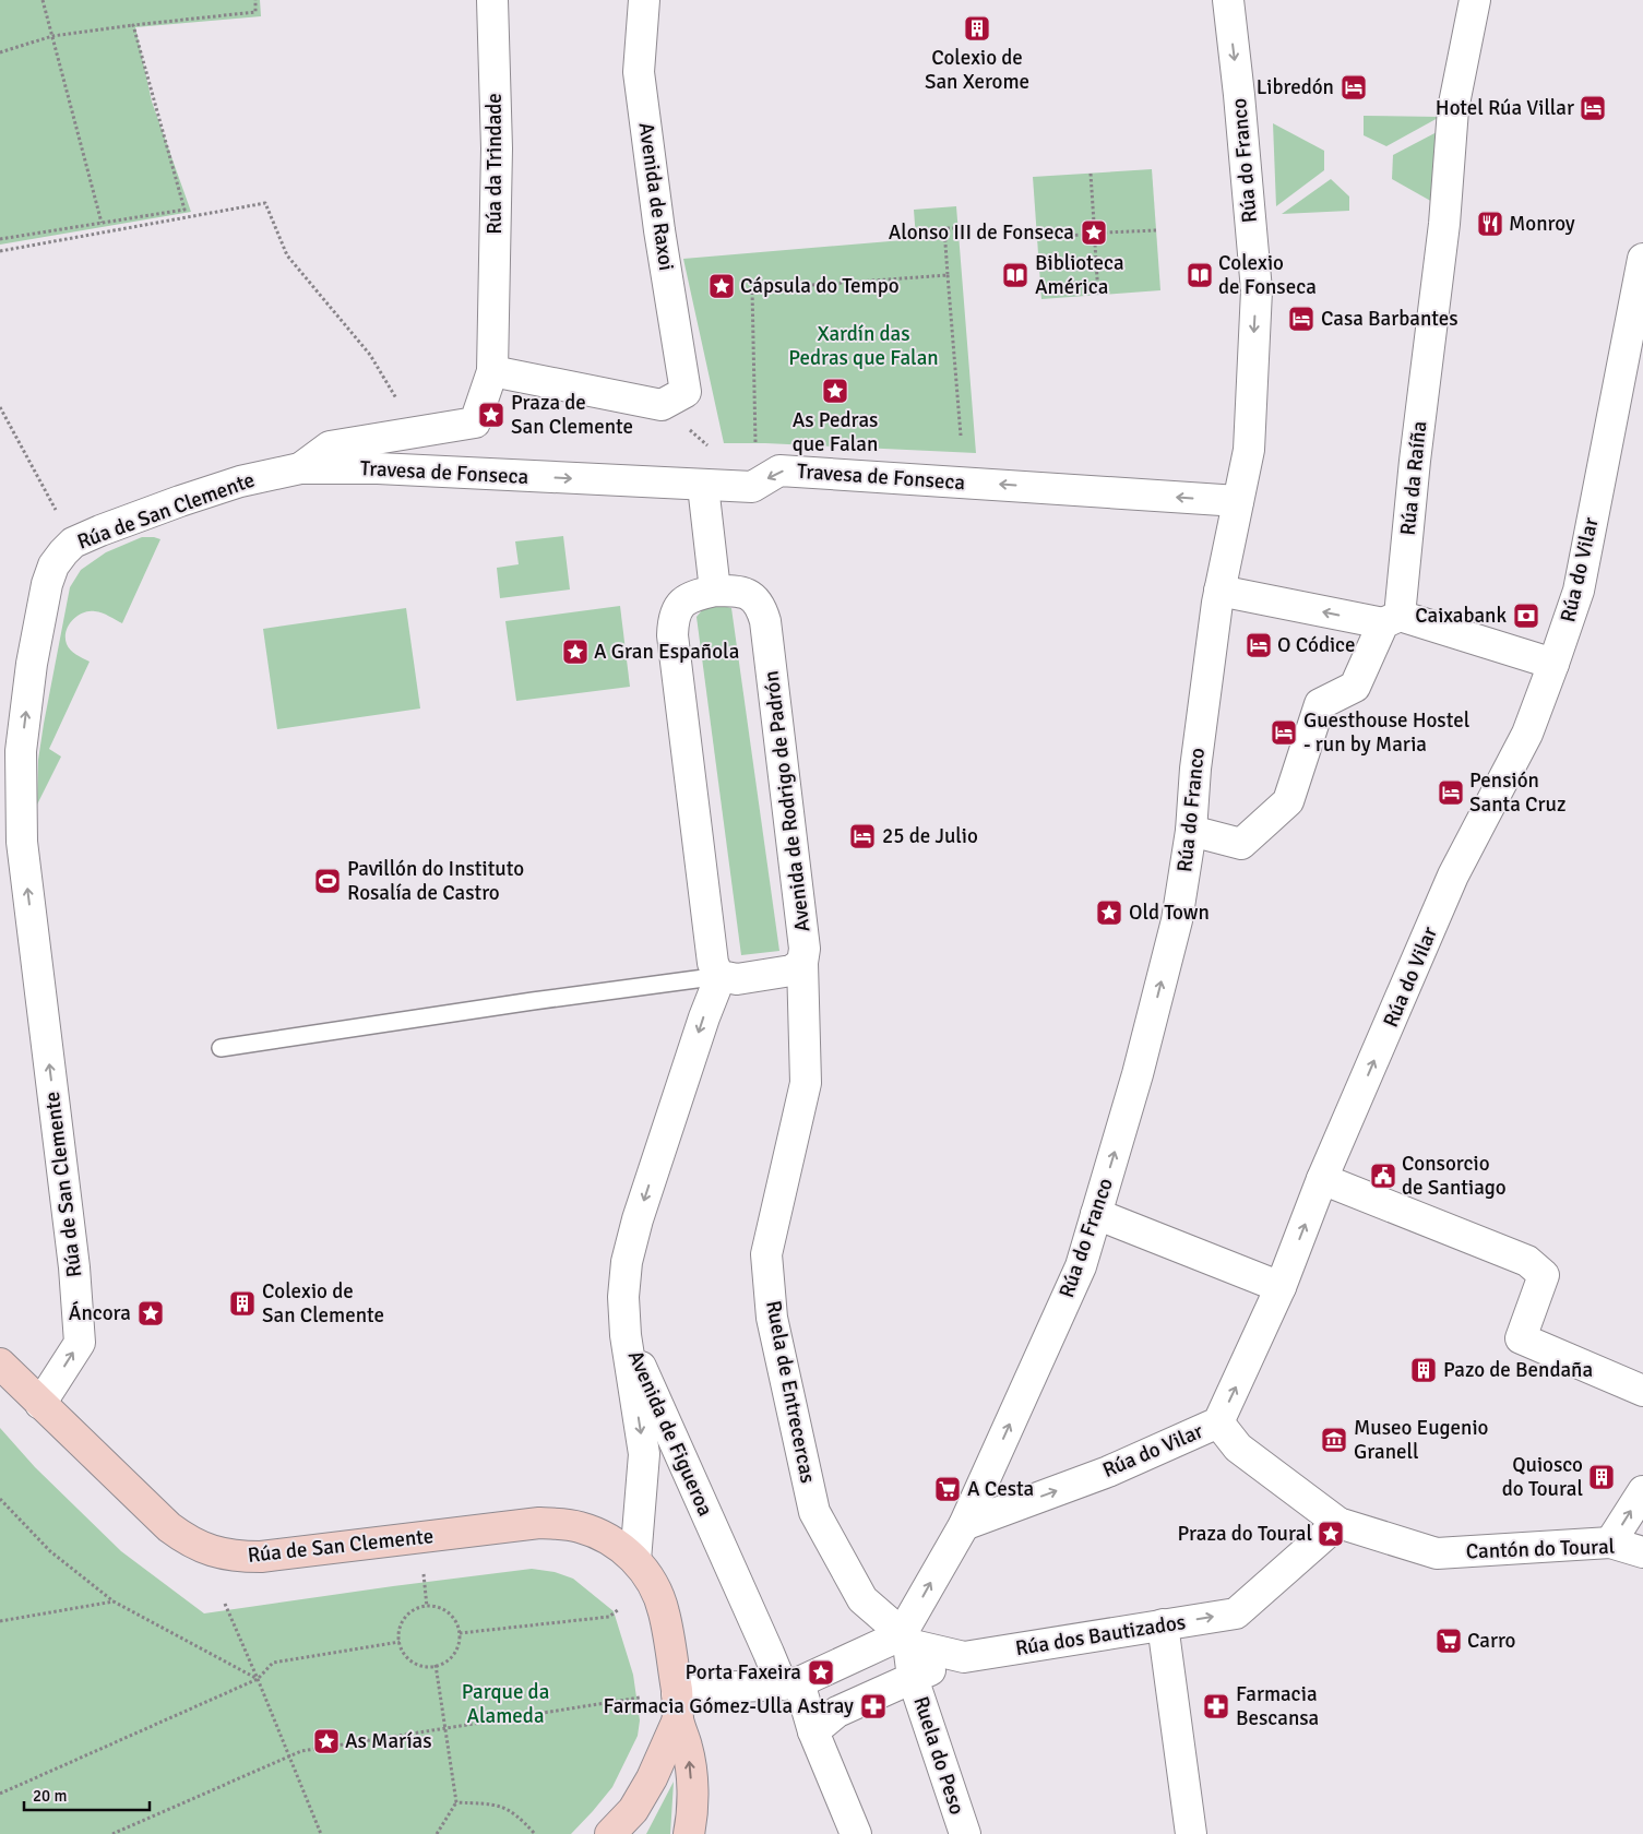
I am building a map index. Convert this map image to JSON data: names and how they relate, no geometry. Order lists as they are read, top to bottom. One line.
{"streets":{"street":["Rúa do Franco","Rúa da Trindade","Avenida de Raxoi","Travesa de Fonseca","Rúa da Raíña","Rúa de San Clemente","Rúa do Vilar","Avenida de Rodrigo de Padrón","Ruela de Entrecercas","Avenida de Figueroa","Cantón do Toural","Rúa dos Bautizados","Ruela do Peso"]},"crossings":[["Rúa do Franco","Travesa de Fonseca"],["Rúa do Franco","Rúa da Raíña"],["Rúa do Franco","Rúa do Vilar"],["Rúa do Franco","Ruela de Entrecercas"],["Rúa do Franco","Rúa dos Bautizados"],["Travesa de Fonseca","Rúa de San Clemente"],["Rúa de San Clemente","Avenida de Figueroa"],["Avenida de Rodrigo de Padrón","Ruela de Entrecercas"],["Ruela de Entrecercas","Rúa dos Bautizados"],["Cantón do Toural","Rúa dos Bautizados"],["Rúa dos Bautizados","Ruela do Peso"]],"one_way":["Rúa de San Clemente","Rúa do Vilar","Rúa dos Bautizados"],"parks":["Xardín das Pedras que Falan","Parque da Alameda"],"places":{"building":["Colexio de San Xerome","Colexio de San Clemente","Pazo de Bendaña","Quiosco do Toural"],"hotel":["Libredón","Hotel Rúa Villar","Casa Barbantes","O Códice","Guesthouse Hostel - run by Maria","Pensión Santa Cruz","25 de Julio"],"restaurant":["Monroy"],"place":["Alonso III de Fonseca","Cápsula do Tempo","As Pedras que Falan","Praza de San Clemente","A Gran Española","Old Town","Áncora","Praza do Toural","Porta Faxeira","As Marías"],"library":["Biblioteca América","Colexio de Fonseca"],"bank":["Caixabank"],"sports":["Pavillón do Instituto Rosalía de Castro"],"public building":["Consorcio de Santiago"],"museum":["Museo Eugenio Granell"],"supermarket":["A Cesta","Carro"],"pharmacy":["Farmacia Gómez-Ulla Astray","Farmacia Bescansa"]},"scale_bar":"20 m"}
